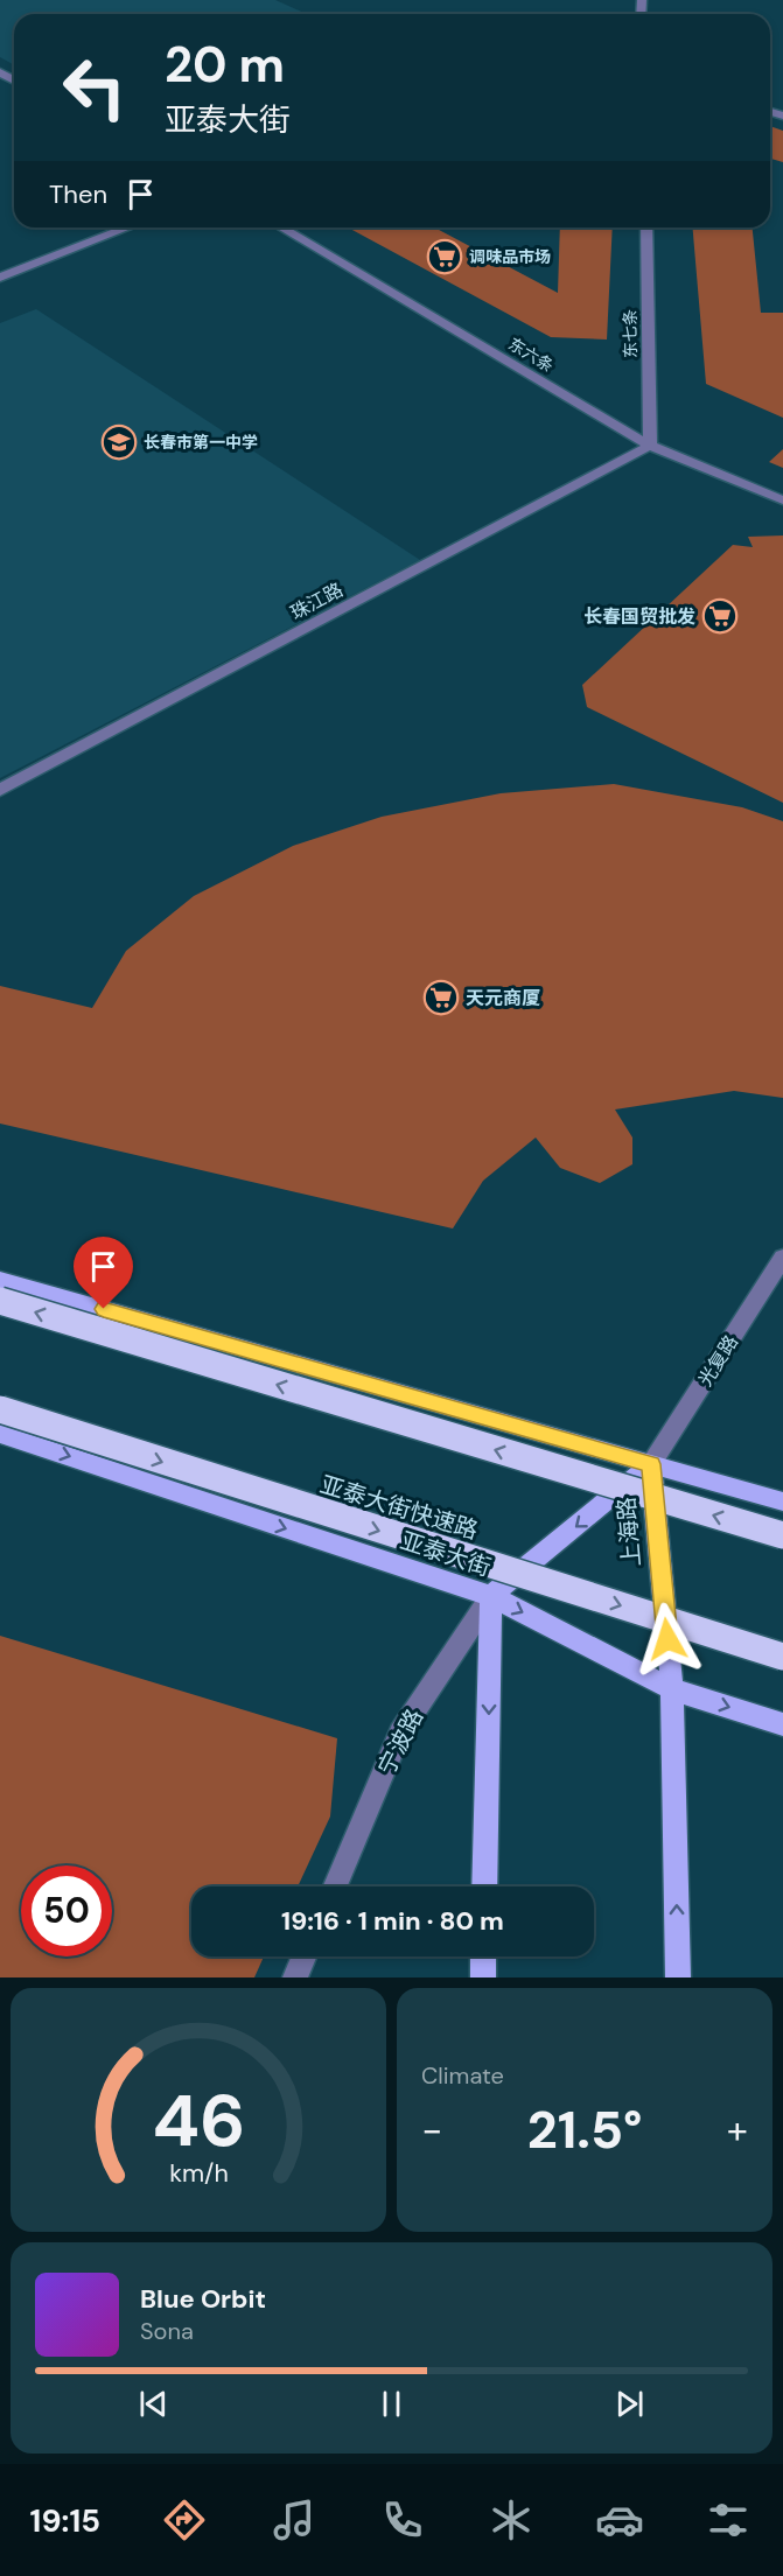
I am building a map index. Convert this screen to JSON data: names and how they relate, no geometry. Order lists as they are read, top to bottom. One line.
{"streets":{"highway":["亚泰大街快速路"],"main road":["上海路","亚泰大街"],"street":["东七条","东六条","珠江路","光复路","宁波路"]},"crossings":[["东七条","东六条"],["东七条","珠江路"],["东六条","珠江路"],["光复路","上海路"],["上海路","亚泰大街"],["上海路","宁波路"],["亚泰大街","宁波路"]],"one_way":["亚泰大街"],"places":{"supermarket":["调味品市场","长春国贸批发","天元商厦"],"school or university":["长春市第一中学"]},"page":{"turn":["20 m","亚泰大街"],"then":"Then","limit":"50","trip":"19:16 · 1 min · 80 m","tile":"Climate","heat":["−","21.5°","+"],"song":["Blue Orbit","Sona"],"tabs":"19:15","gauge":["46","km/h"]}}
